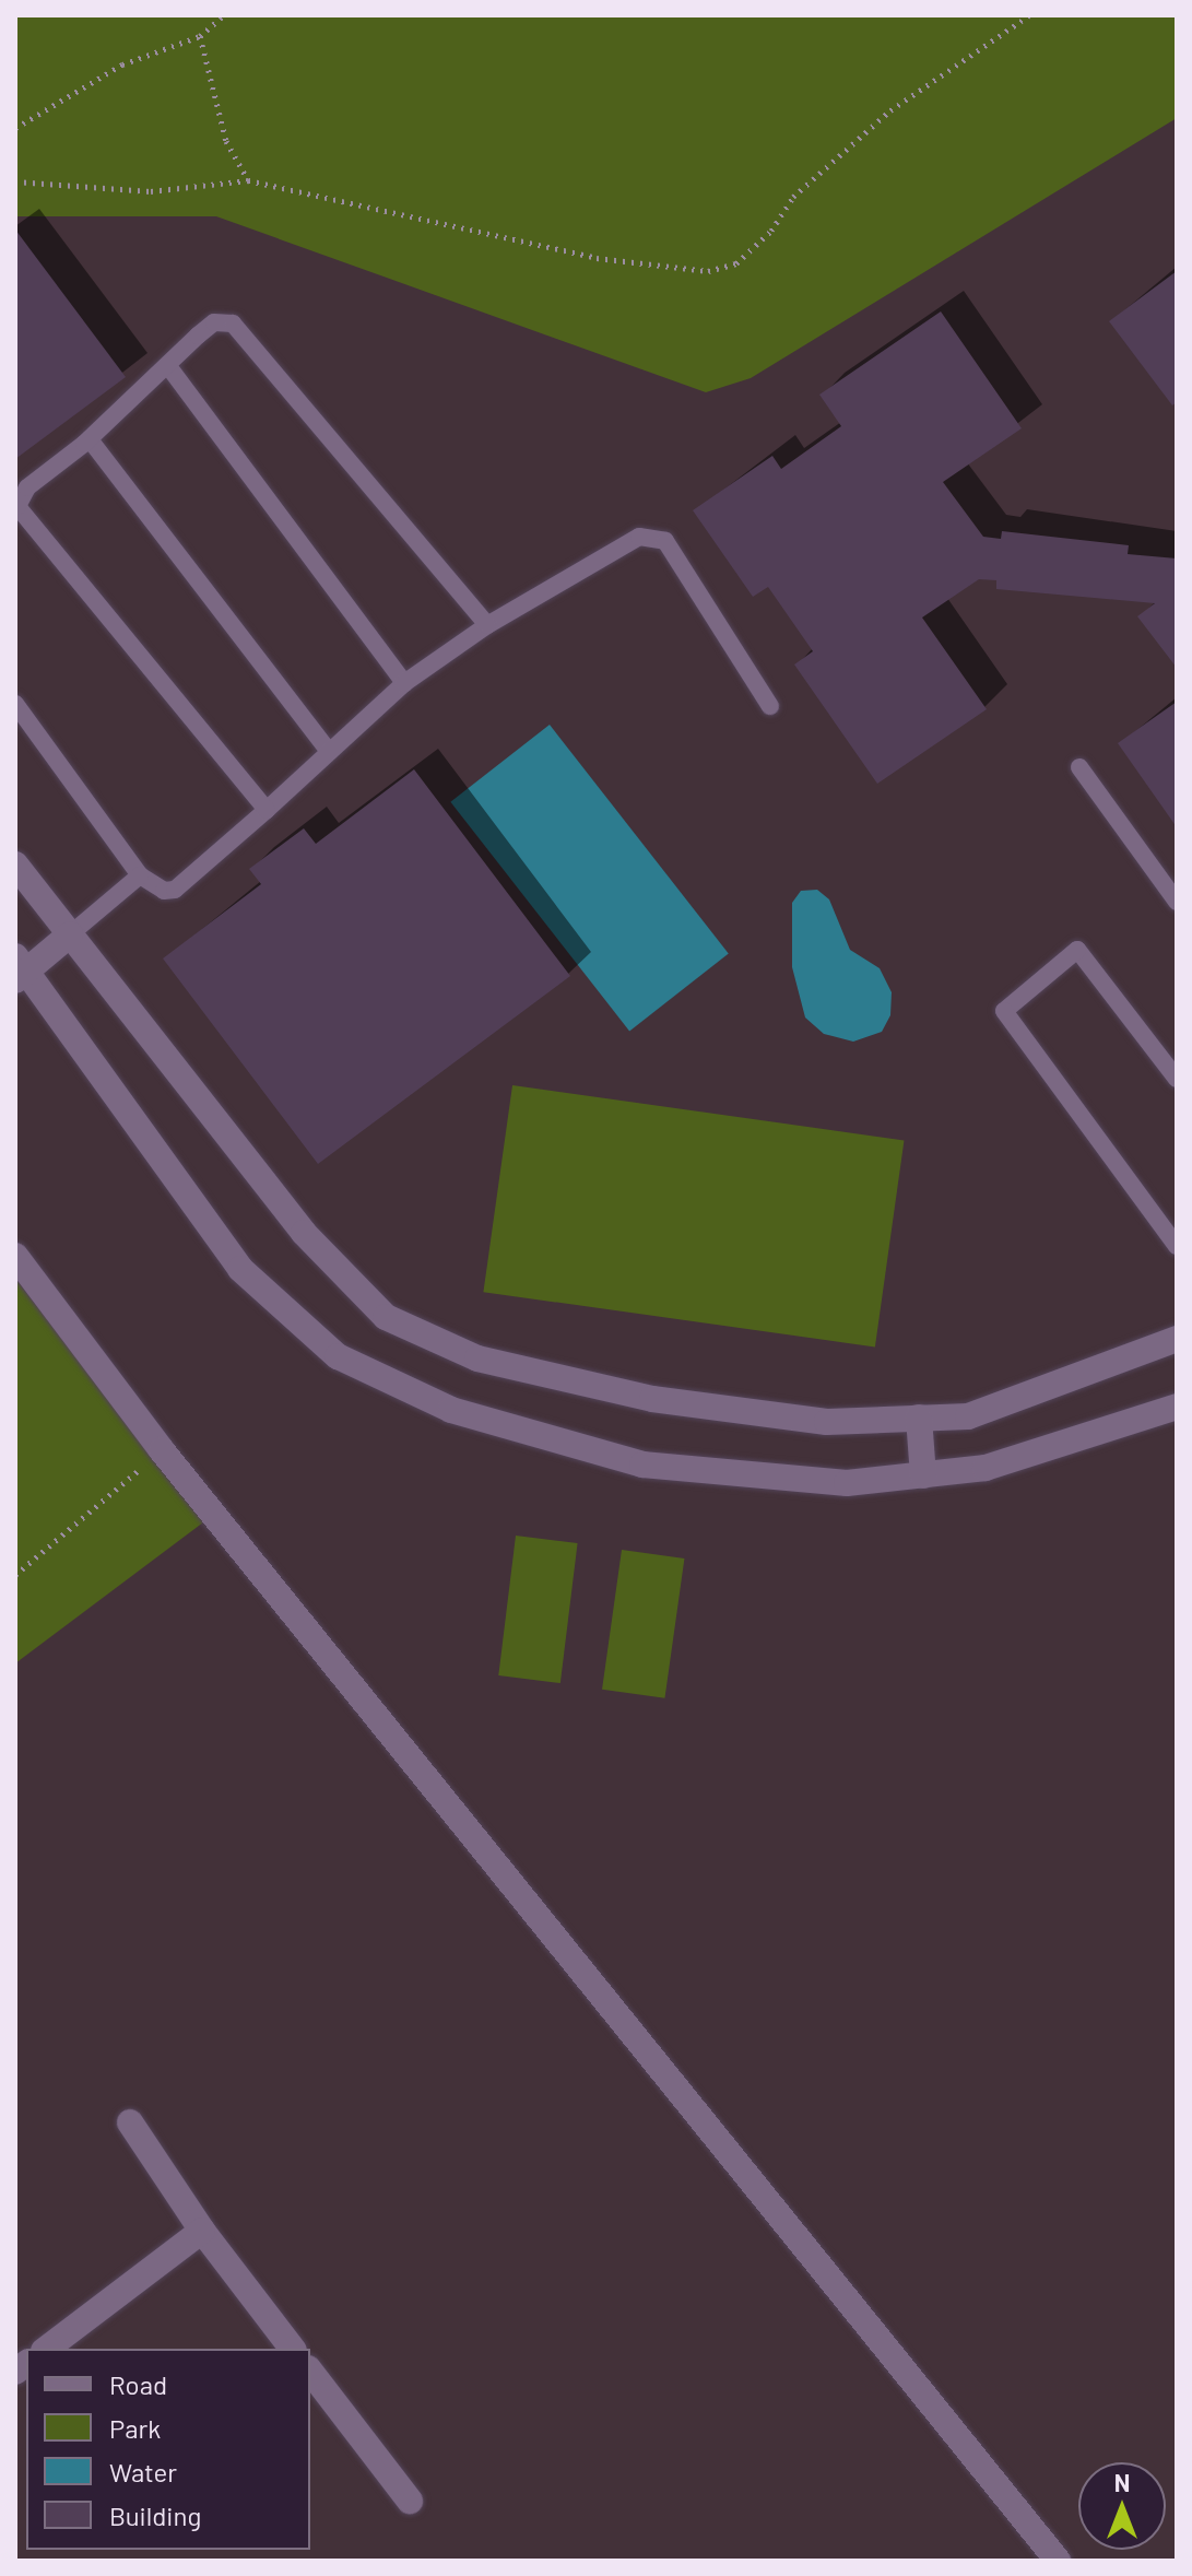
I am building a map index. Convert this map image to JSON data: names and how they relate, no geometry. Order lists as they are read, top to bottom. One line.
{"legend":["Road","Park","Water","Building"],"north":"top"}
